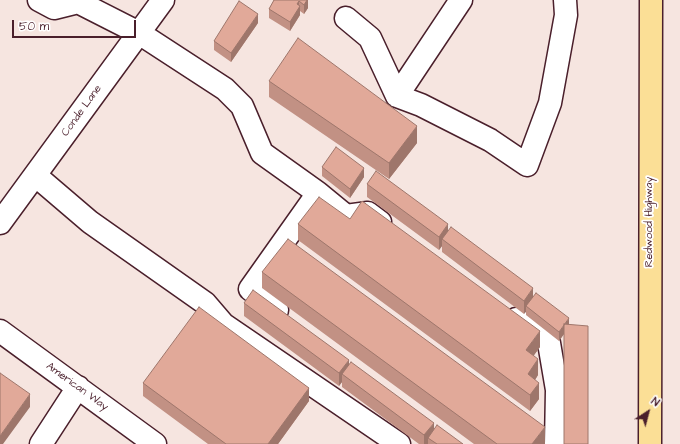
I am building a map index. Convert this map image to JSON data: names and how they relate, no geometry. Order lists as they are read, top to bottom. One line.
{"streets":{"highway":["Redwood Highway"],"street":["Conde Lane","American Way"]},"scale_bar":"50 m","north":"top right"}
